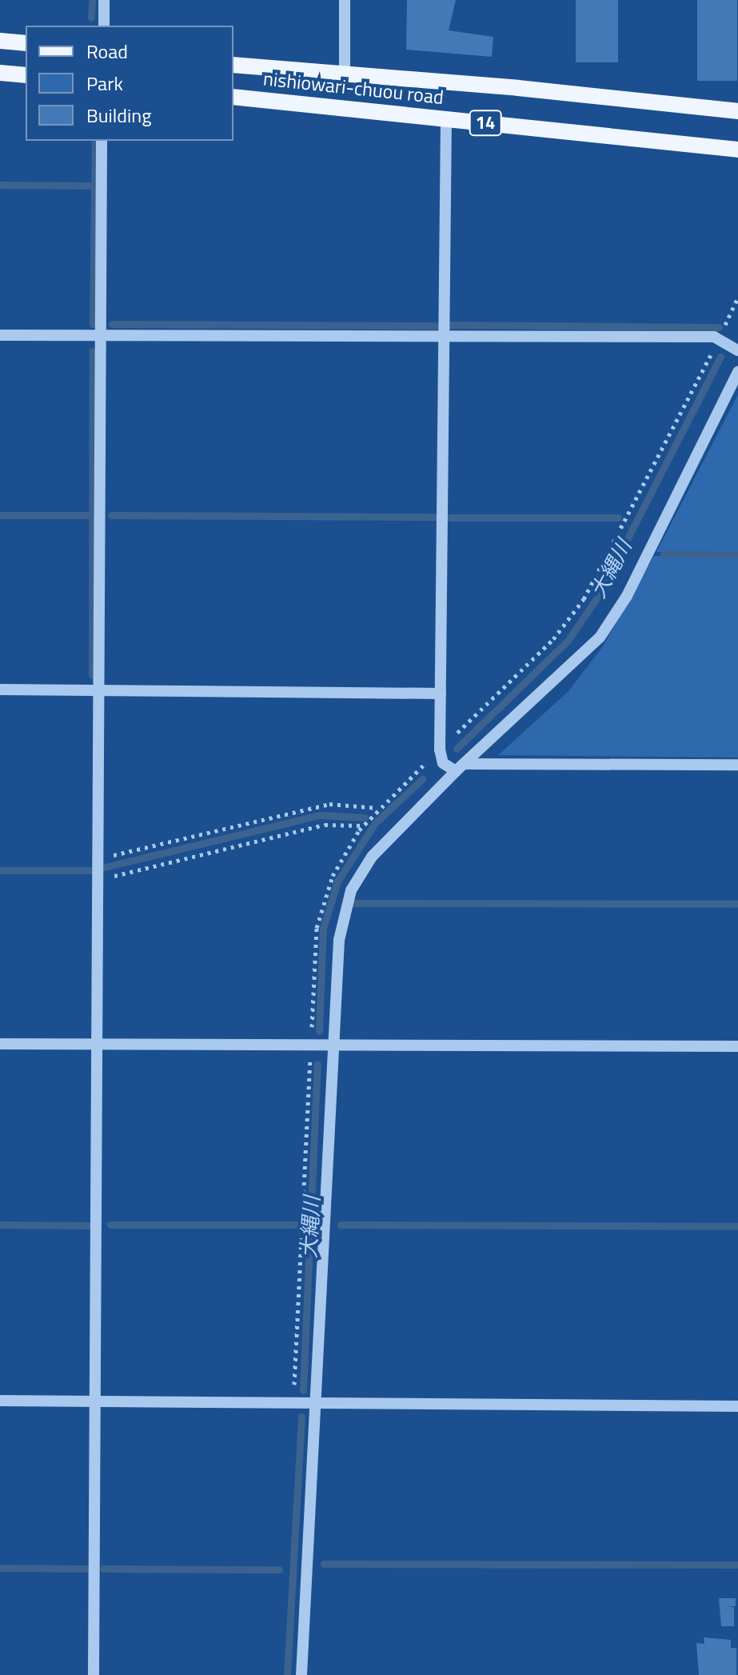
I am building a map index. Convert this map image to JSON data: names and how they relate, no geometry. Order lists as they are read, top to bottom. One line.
{"streets":{"main road":["nishiowari-chuou road","14"]},"water":["大縄川"],"legend":["Road","Park","Building"]}
